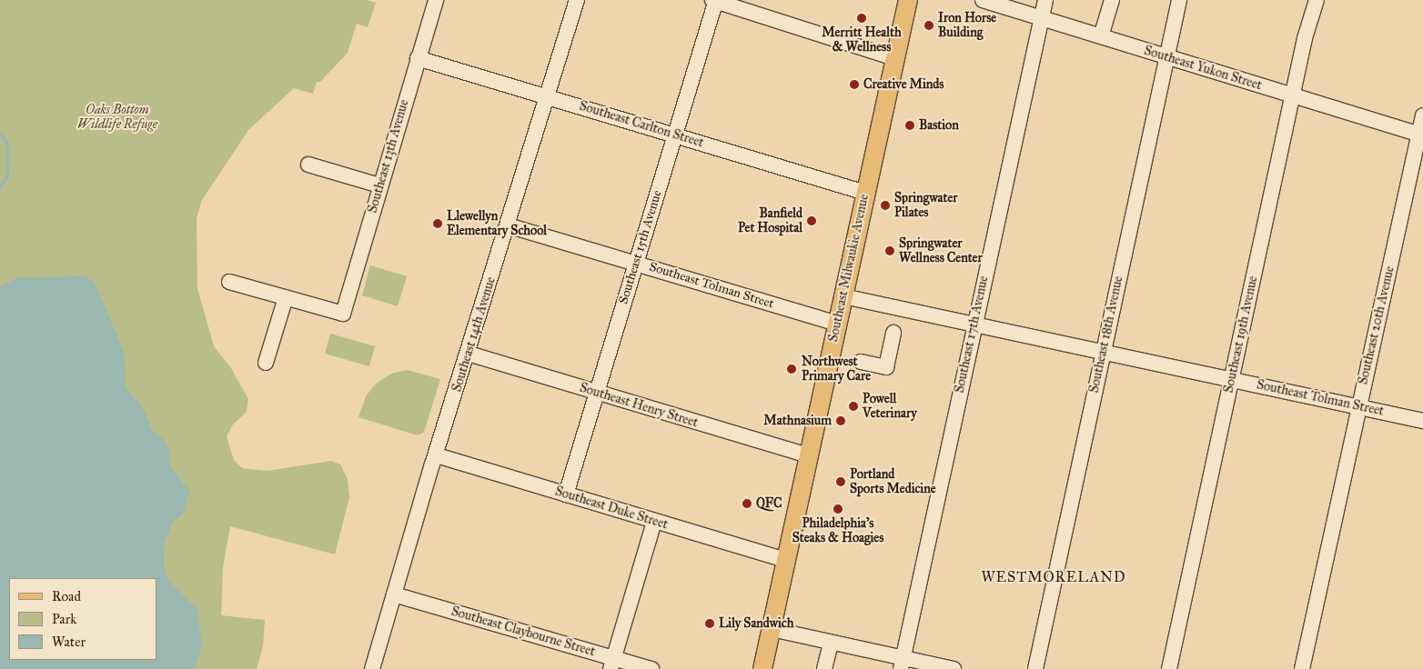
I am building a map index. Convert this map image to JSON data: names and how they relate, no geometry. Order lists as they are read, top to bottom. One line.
{"streets":{"main road":["Southeast Milwaukie Avenue"],"street":["Southeast Yukon Street","Southeast Carlton Street","Southeast 13th Avenue","Southeast 15th Avenue","Southeast Tolman Street","Southeast 20th Avenue","Southeast 14th Avenue","Southeast 17th Avenue","Southeast 18th Avenue","Southeast 19th Avenue","Southeast Henry Street","Southeast Duke Street","Southeast Claybourne Street"]},"crossings":[["Southeast Yukon Street","Southeast 20th Avenue"],["Southeast Yukon Street","Southeast 17th Avenue"],["Southeast Yukon Street","Southeast 18th Avenue"],["Southeast Yukon Street","Southeast 19th Avenue"],["Southeast Carlton Street","Southeast 13th Avenue"],["Southeast Carlton Street","Southeast 15th Avenue"],["Southeast Carlton Street","Southeast Milwaukie Avenue"],["Southeast Carlton Street","Southeast 14th Avenue"],["Southeast 15th Avenue","Southeast Tolman Street"],["Southeast 15th Avenue","Southeast Henry Street"],["Southeast 15th Avenue","Southeast Duke Street"],["Southeast Milwaukie Avenue","Southeast Tolman Street"],["Southeast Milwaukie Avenue","Southeast Henry Street"],["Southeast Milwaukie Avenue","Southeast Duke Street"],["Southeast Tolman Street","Southeast 20th Avenue"],["Southeast Tolman Street","Southeast 14th Avenue"],["Southeast Tolman Street","Southeast 17th Avenue"],["Southeast Tolman Street","Southeast 18th Avenue"],["Southeast Tolman Street","Southeast 19th Avenue"],["Southeast 14th Avenue","Southeast Henry Street"],["Southeast 14th Avenue","Southeast Duke Street"],["Southeast 14th Avenue","Southeast Claybourne Street"]],"districts":["WESTMORELAND"],"parks":["Oaks Bottom Wildlife Refuge"],"places":["Merritt Health & Wellness","Iron Horse Building","Creative Minds","Bastion","Springwater Pilates","Banfield Pet Hospital","Llewellyn Elementary School","Springwater Wellness Center","Northwest Primary Care","Powell Veterinary","Mathnasium","Portland Sports Medicine","QFC","Philadelphia's Steaks & Hoagies","Lily Sandwich"],"legend":["Road","Park","Water"]}
